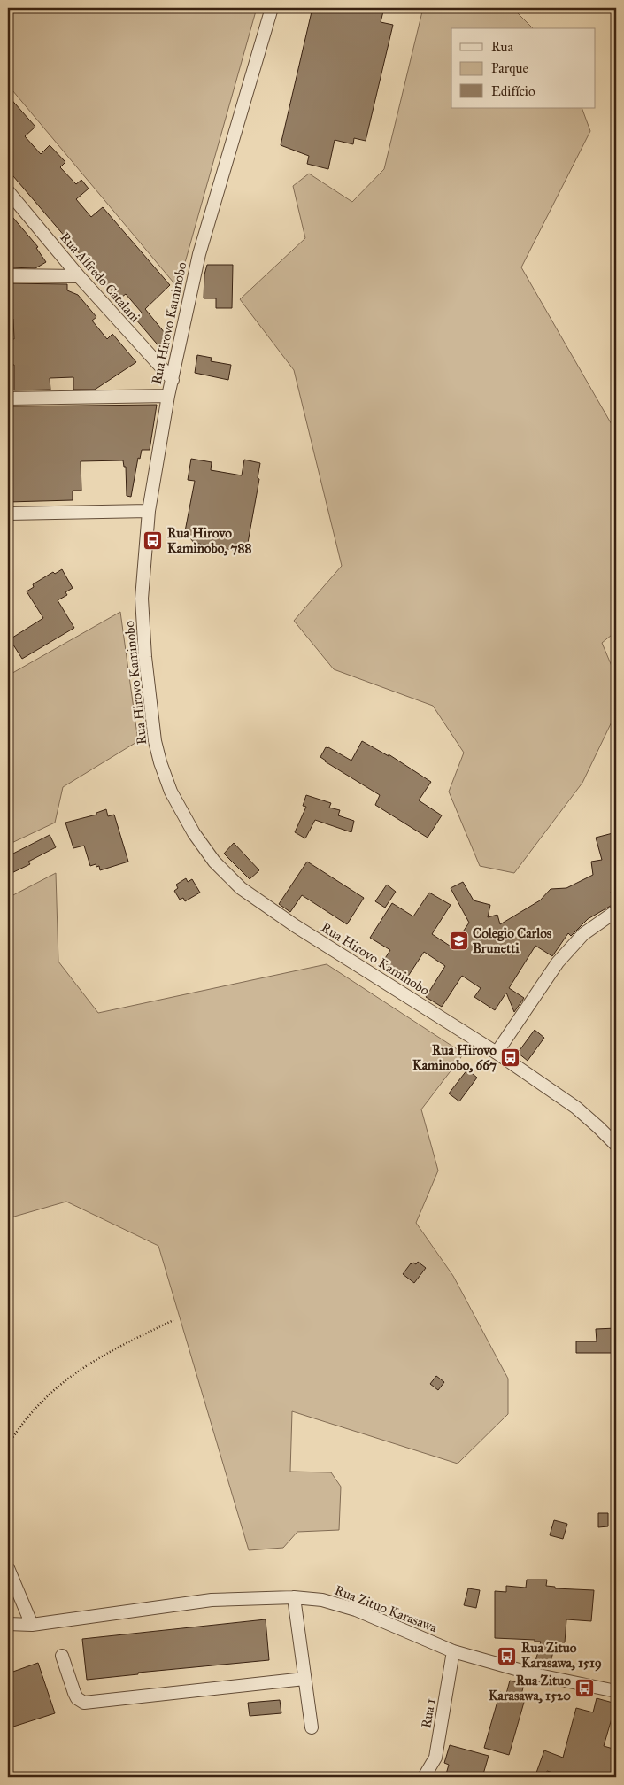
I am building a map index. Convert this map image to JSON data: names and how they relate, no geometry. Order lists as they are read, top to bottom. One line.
{"streets":{"street":["Rua Alfredo Catalani","Rua Hirovo Kaminobo","Rua Zituo Karasawa","Rua 1"]},"crossings":[["Rua Alfredo Catalani","Rua Hirovo Kaminobo"],["Rua Zituo Karasawa","Rua 1"]],"places":{"bus stop":["Rua Hirovo Kaminobo, 788","Rua Hirovo Kaminobo, 667","Rua Zituo Karasawa, 1519","Rua Zituo Karasawa, 1520"],"school or university":["Colegio Carlos Brunetti"]},"legend":["Rua","Parque","Edifício"]}
